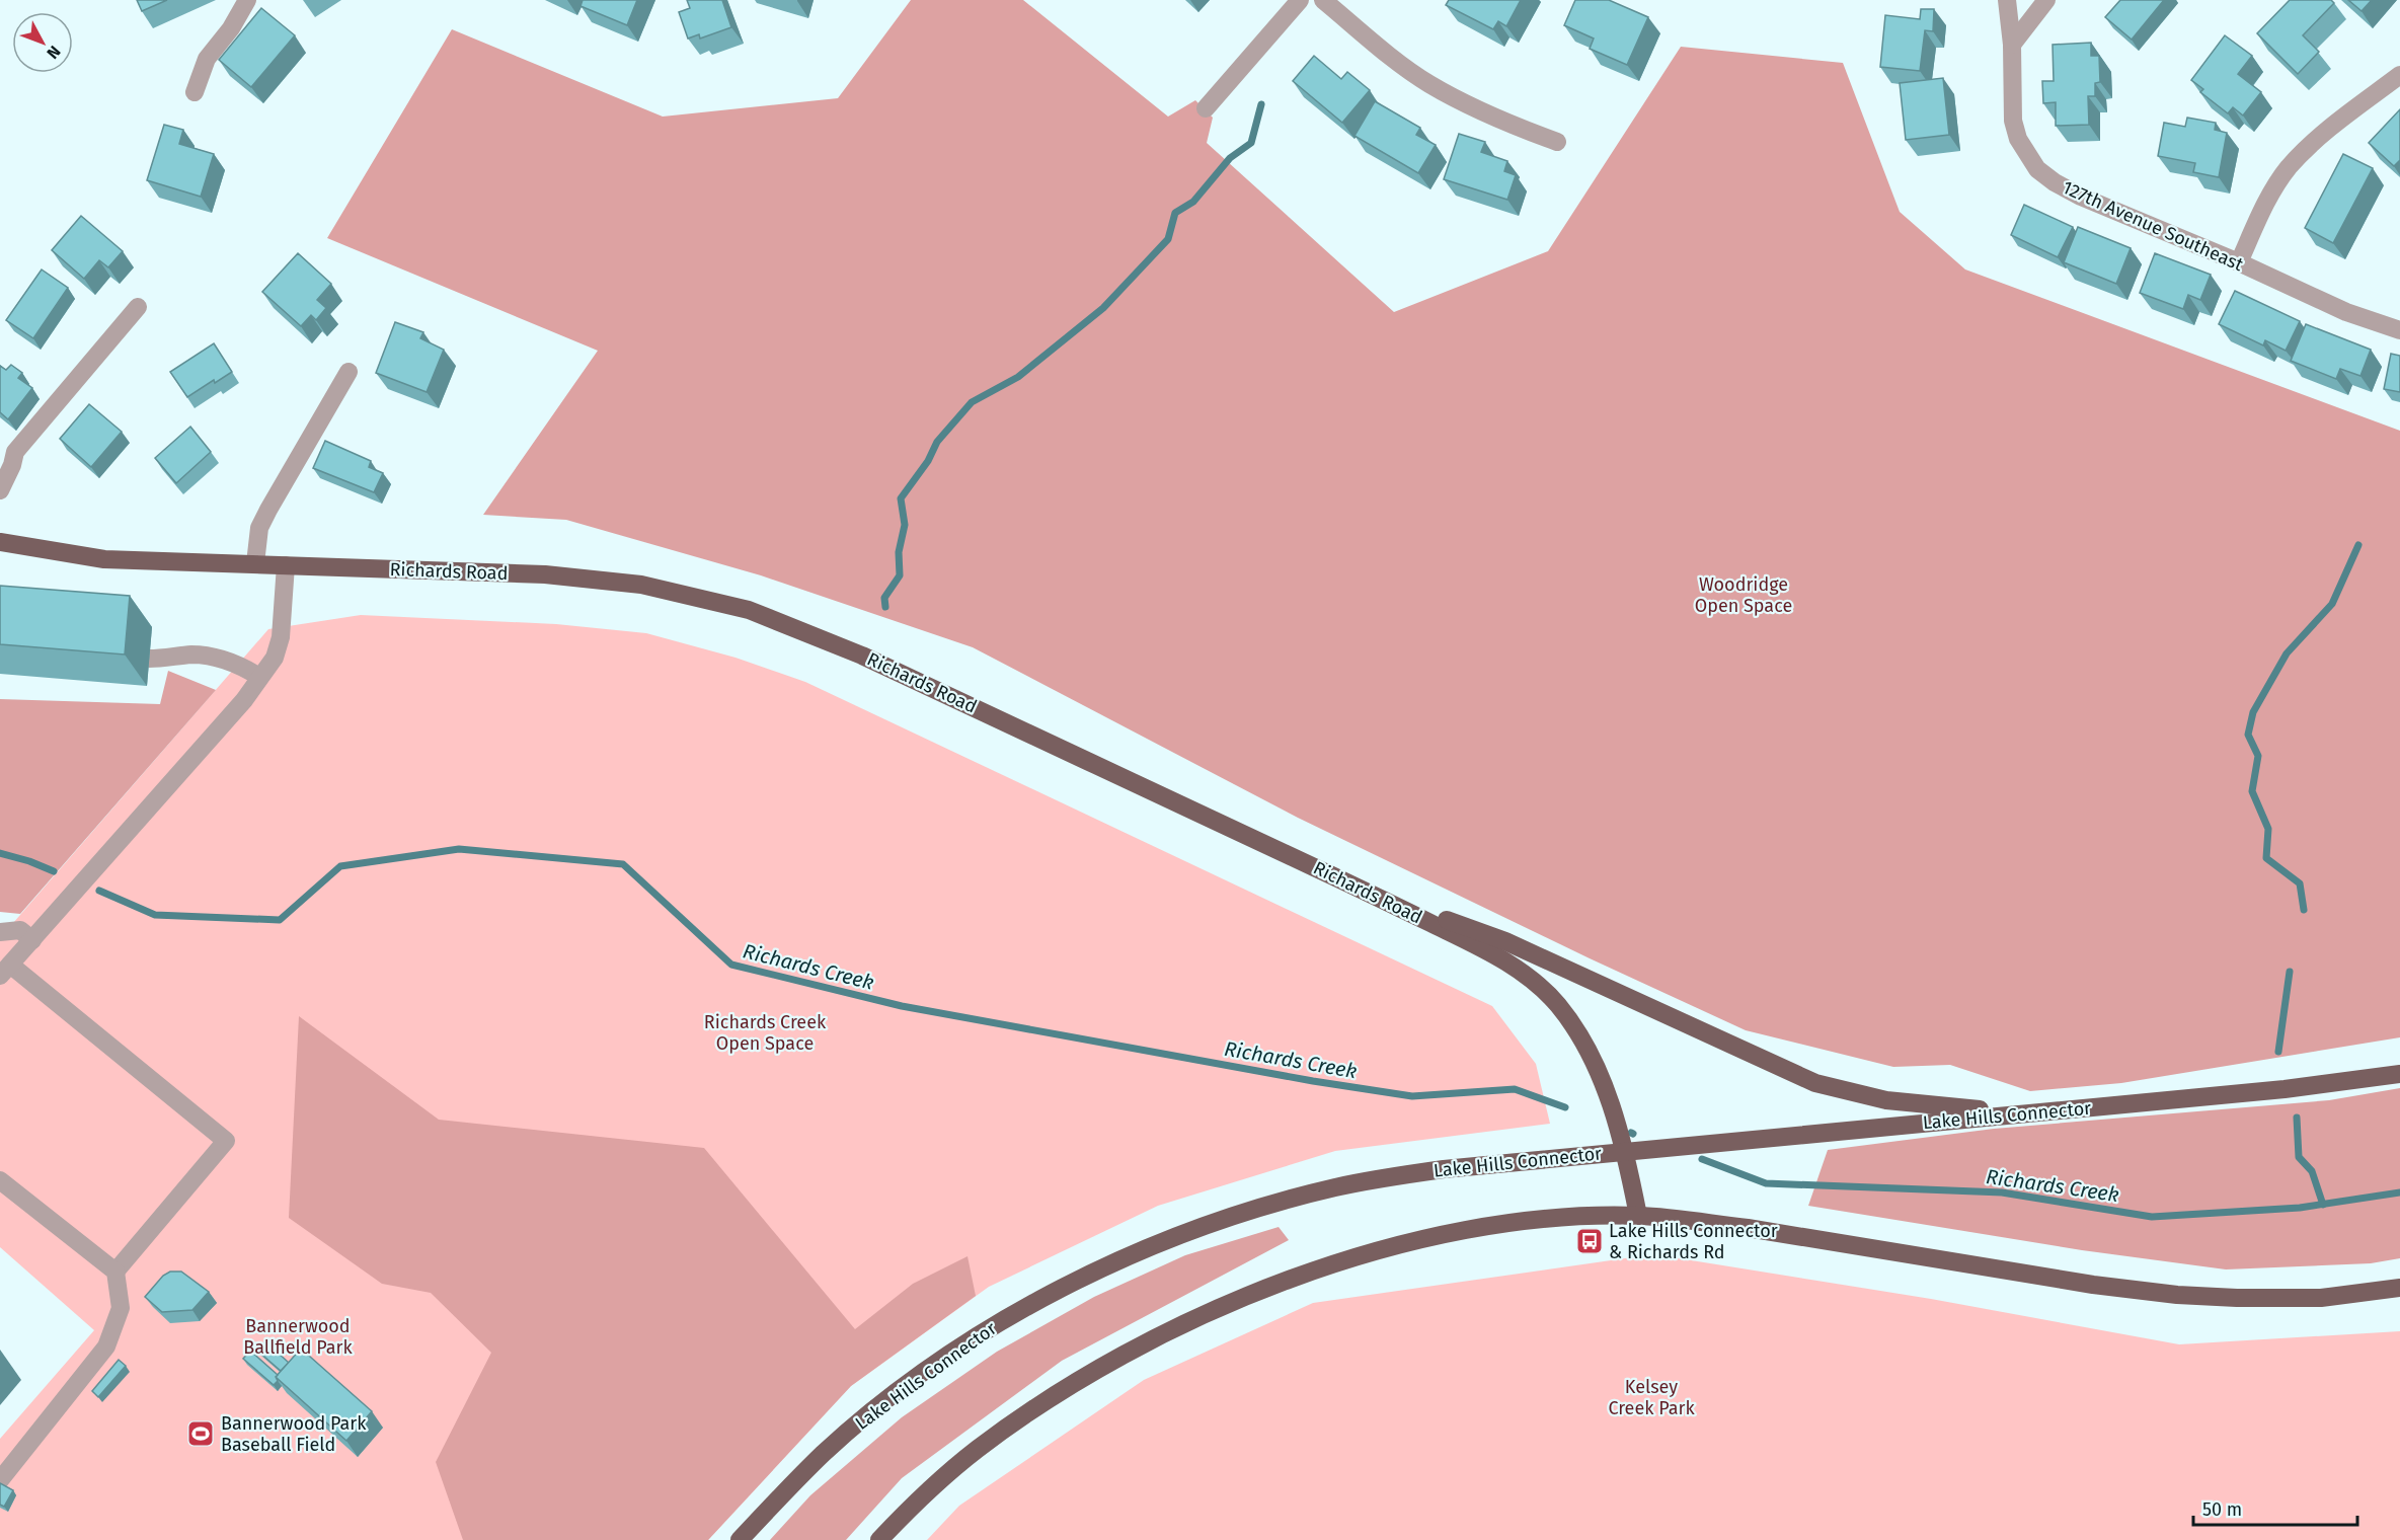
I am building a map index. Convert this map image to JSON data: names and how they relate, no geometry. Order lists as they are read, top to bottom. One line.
{"streets":{"main road":["Richards Road","Lake Hills Connector"],"street":["127th Avenue Southeast"]},"crossings":[["Richards Road","Lake Hills Connector"]],"water":["Richards Creek"],"parks":["Woodridge Open Space","Richards Creek Open Space","Bannerwood Ballfield Park","Kelsey Creek Park"],"places":{"bus stop":["Lake Hills Connector & Richards Rd"],"sports":["Bannerwood Park Baseball Field"]},"scale_bar":"50 m","north":"bottom right"}
